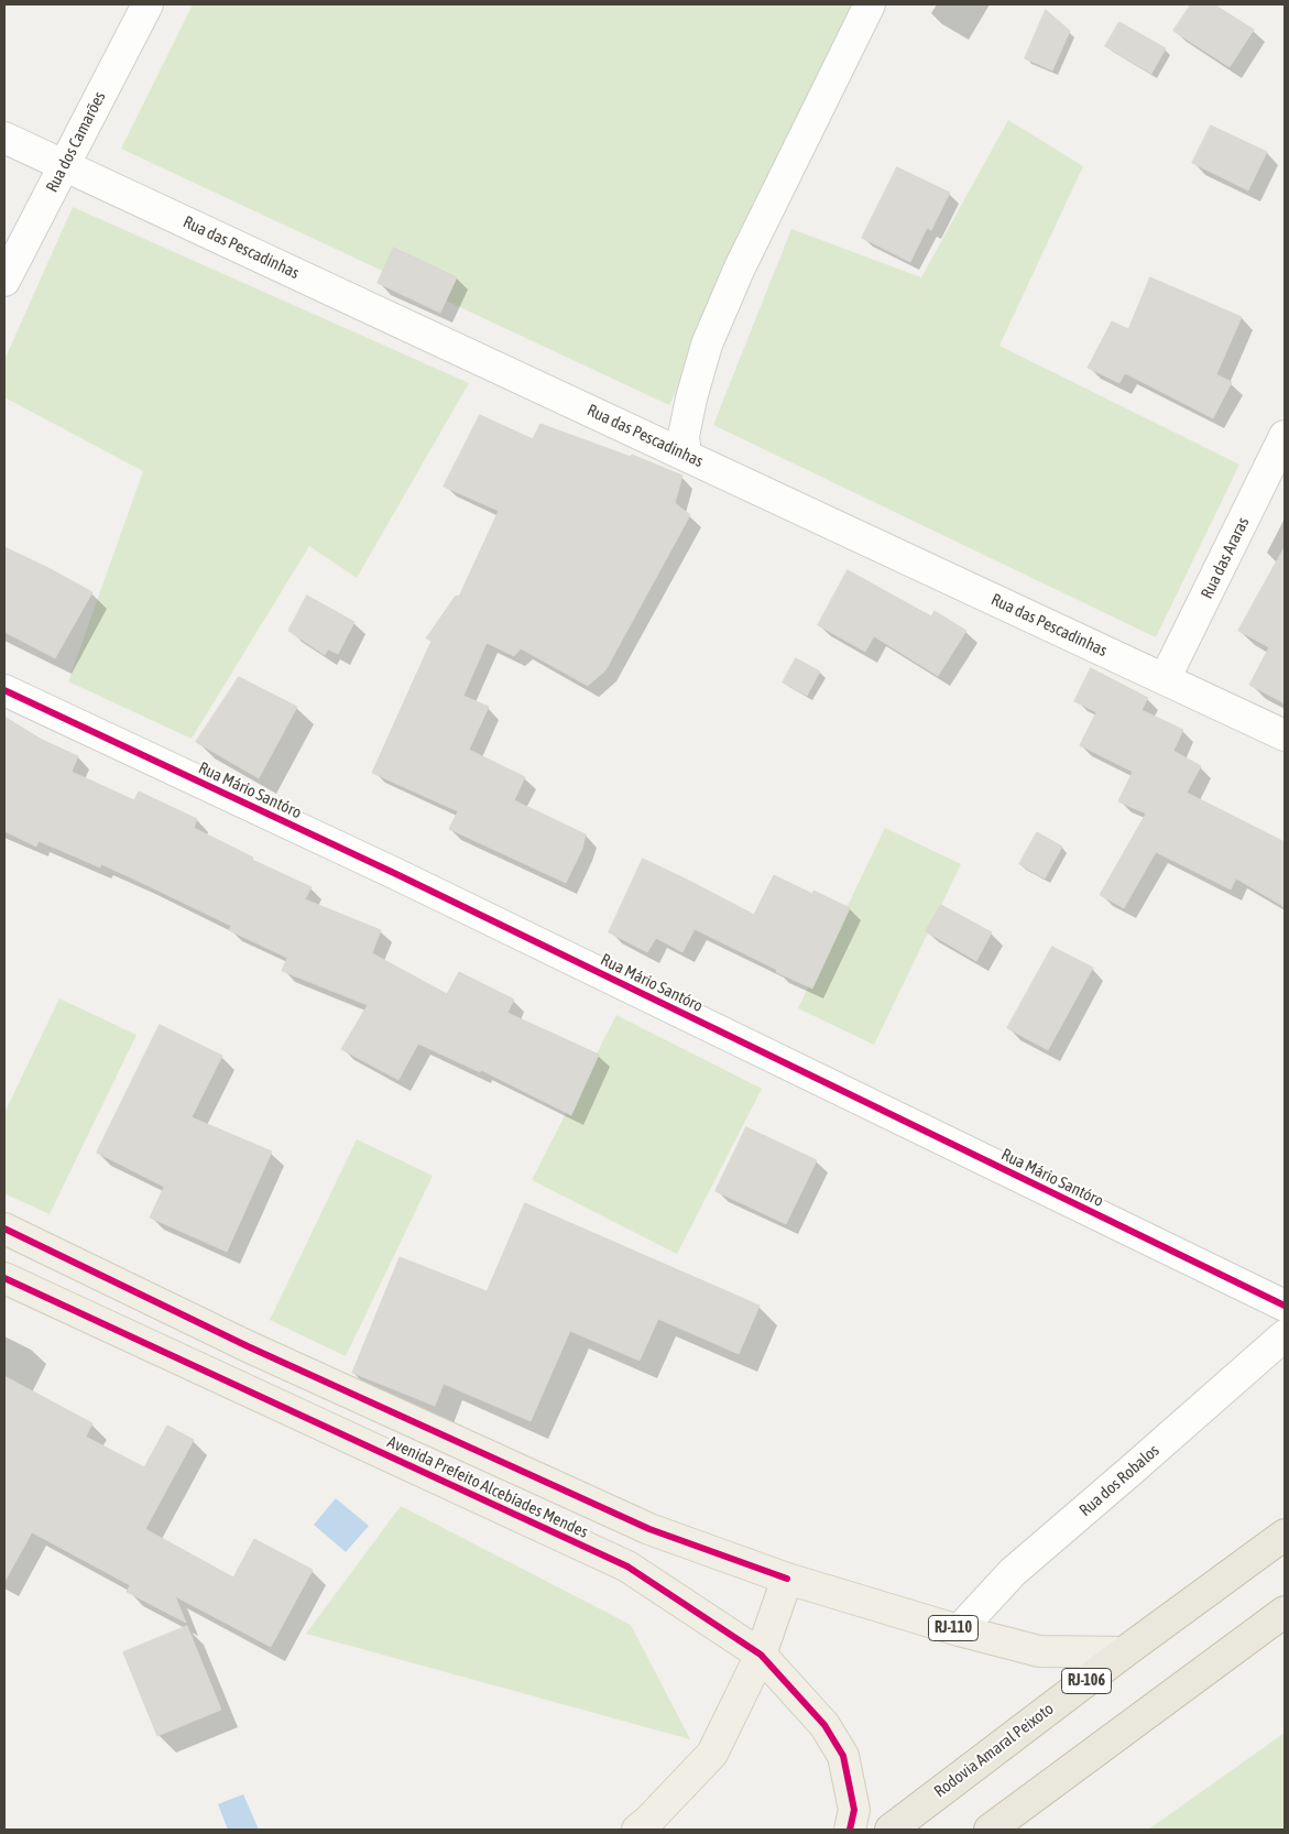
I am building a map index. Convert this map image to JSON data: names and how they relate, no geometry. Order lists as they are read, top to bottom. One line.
{"streets":{"highway":["RJ-106","Rodovia Amaral Peixoto"],"main road":["Avenida Prefeito Alcebíades Mendes","RJ-110"],"street":["Rua dos Camarões","Rua das Pescadinhas","Rua das Araras","Rua Mário Santóro","Rua dos Robalos"]},"crossings":[["Rua dos Camarões","Rua das Pescadinhas"],["Rua das Pescadinhas","Rua das Araras"],["Rua dos Robalos","Avenida Prefeito Alcebíades Mendes"],["Avenida Prefeito Alcebíades Mendes","Rodovia Amaral Peixoto"]]}
